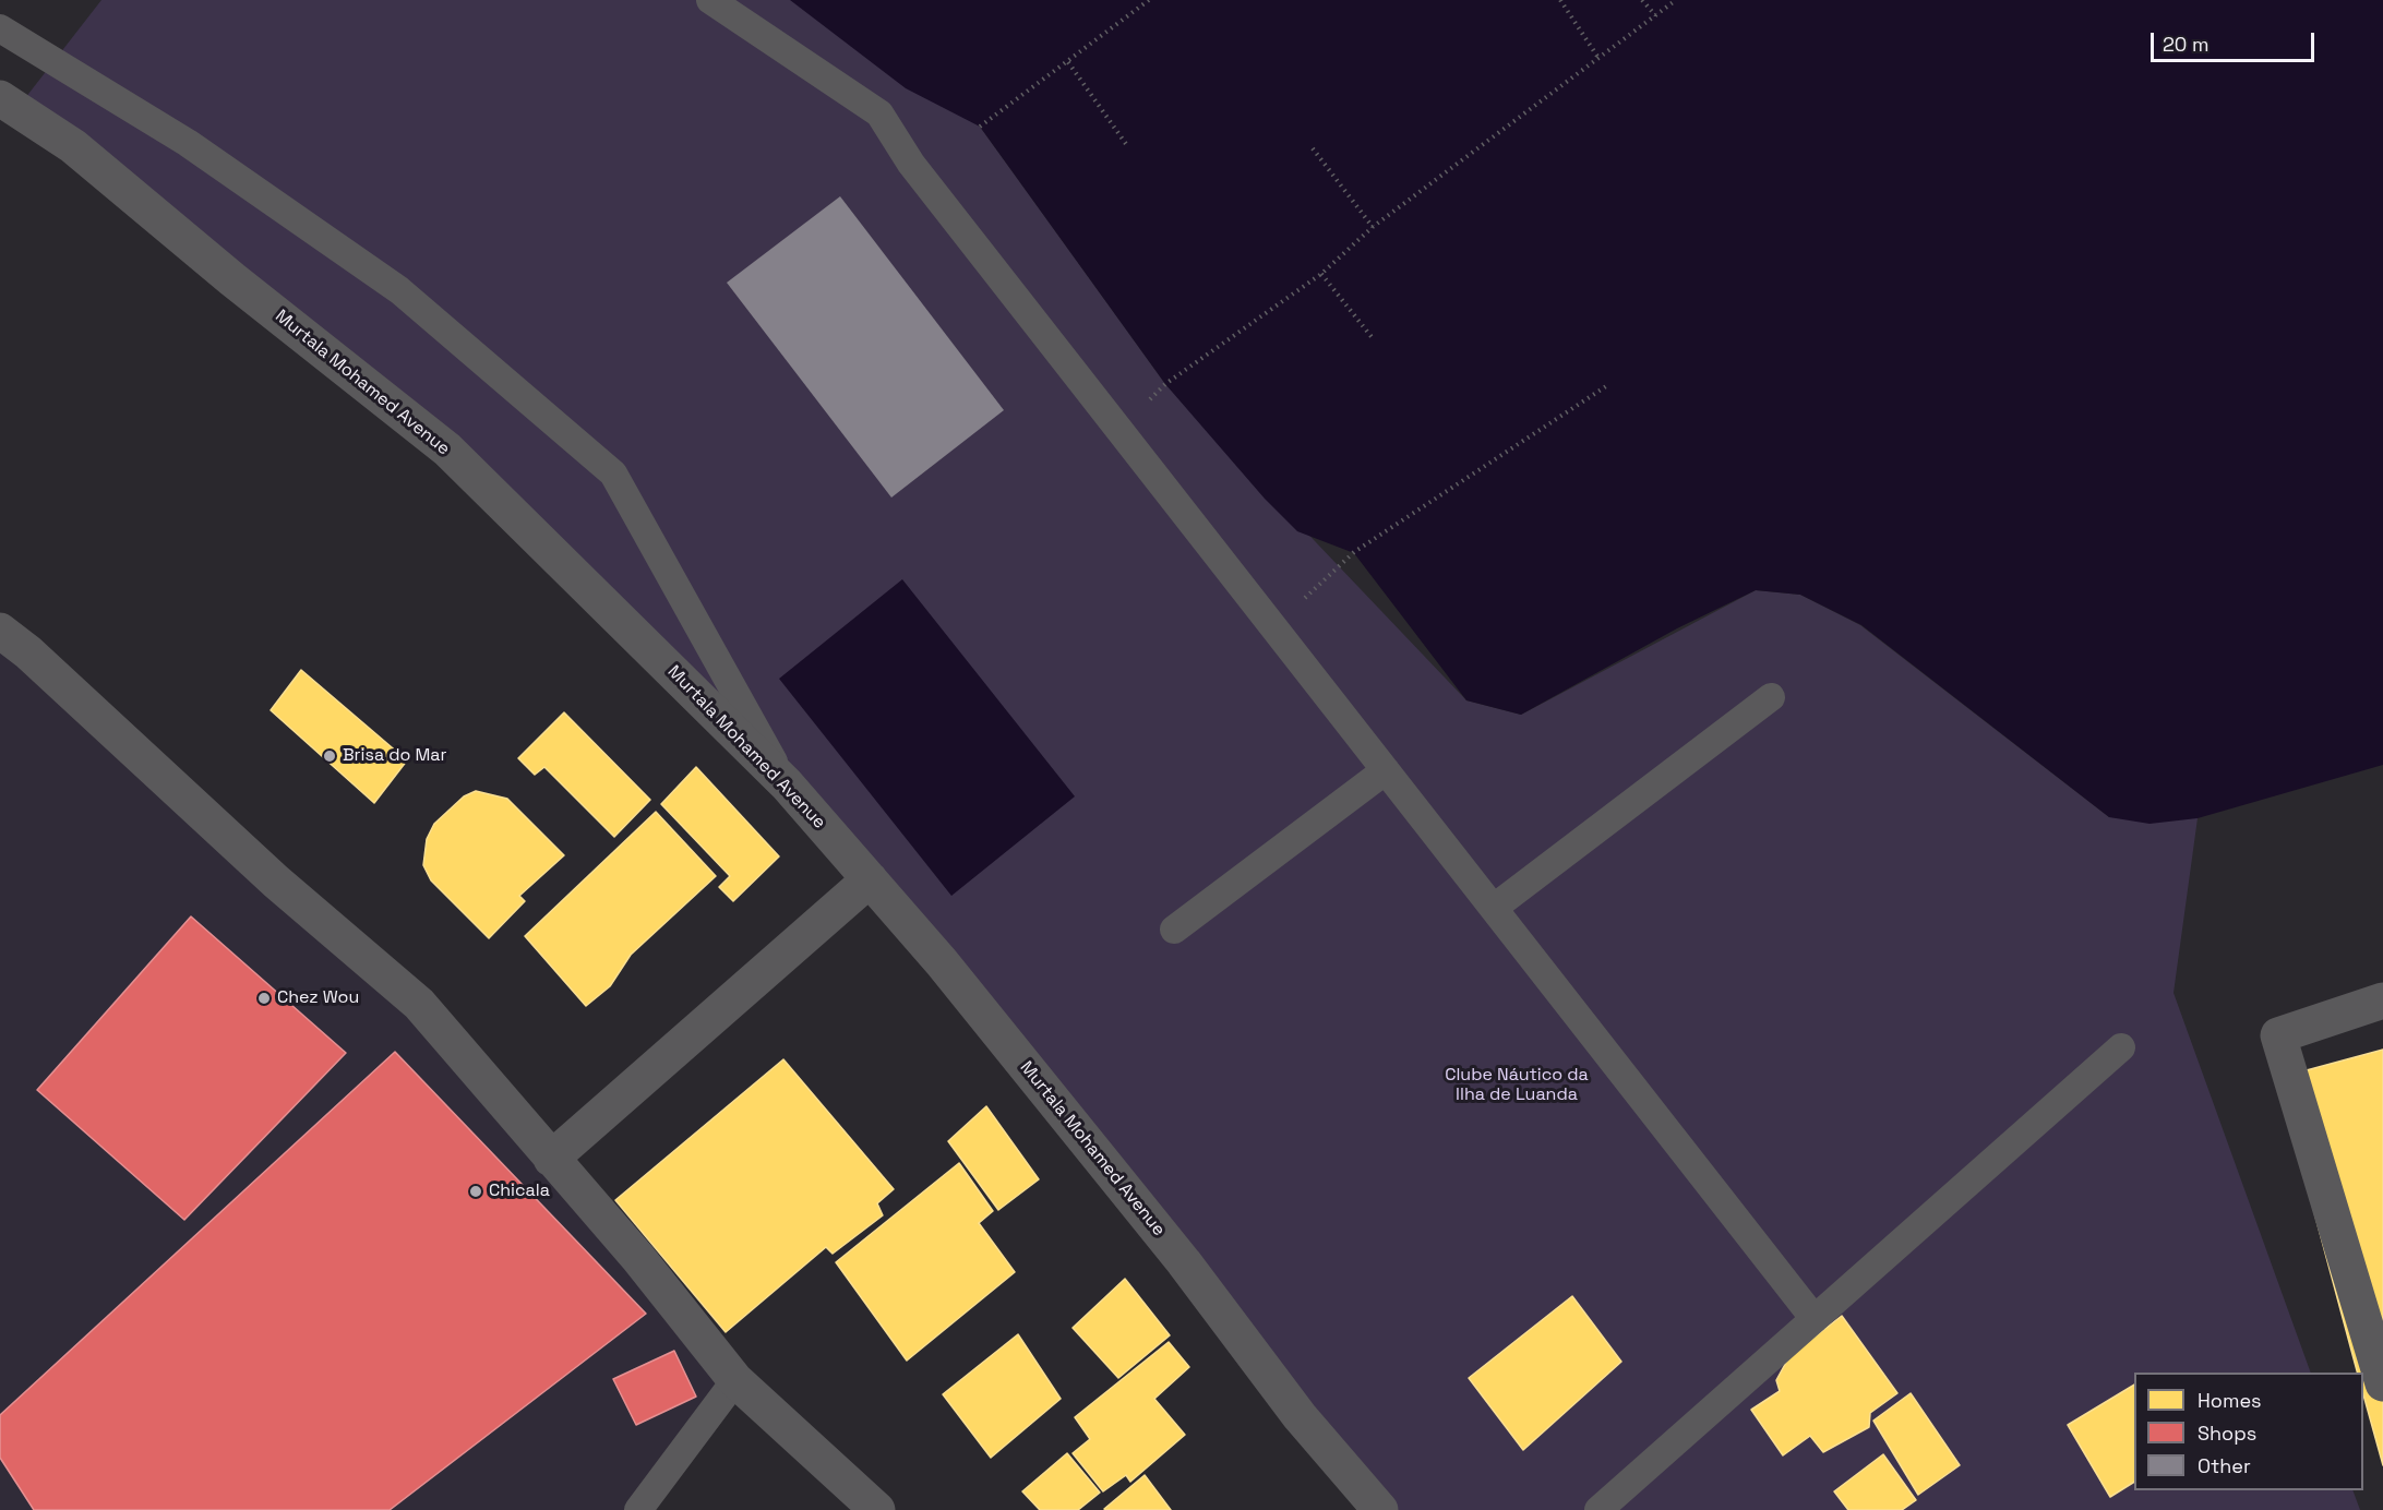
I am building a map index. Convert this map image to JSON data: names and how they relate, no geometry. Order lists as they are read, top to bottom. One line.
{"streets":{"street":["Murtala Mohamed Avenue"]},"parks":["Clube Náutico da Ilha de Luanda"],"places":["Brisa do Mar","Chez Wou","Chicala"],"legend":["Homes","Shops","Other"],"scale_bar":"20 m"}
